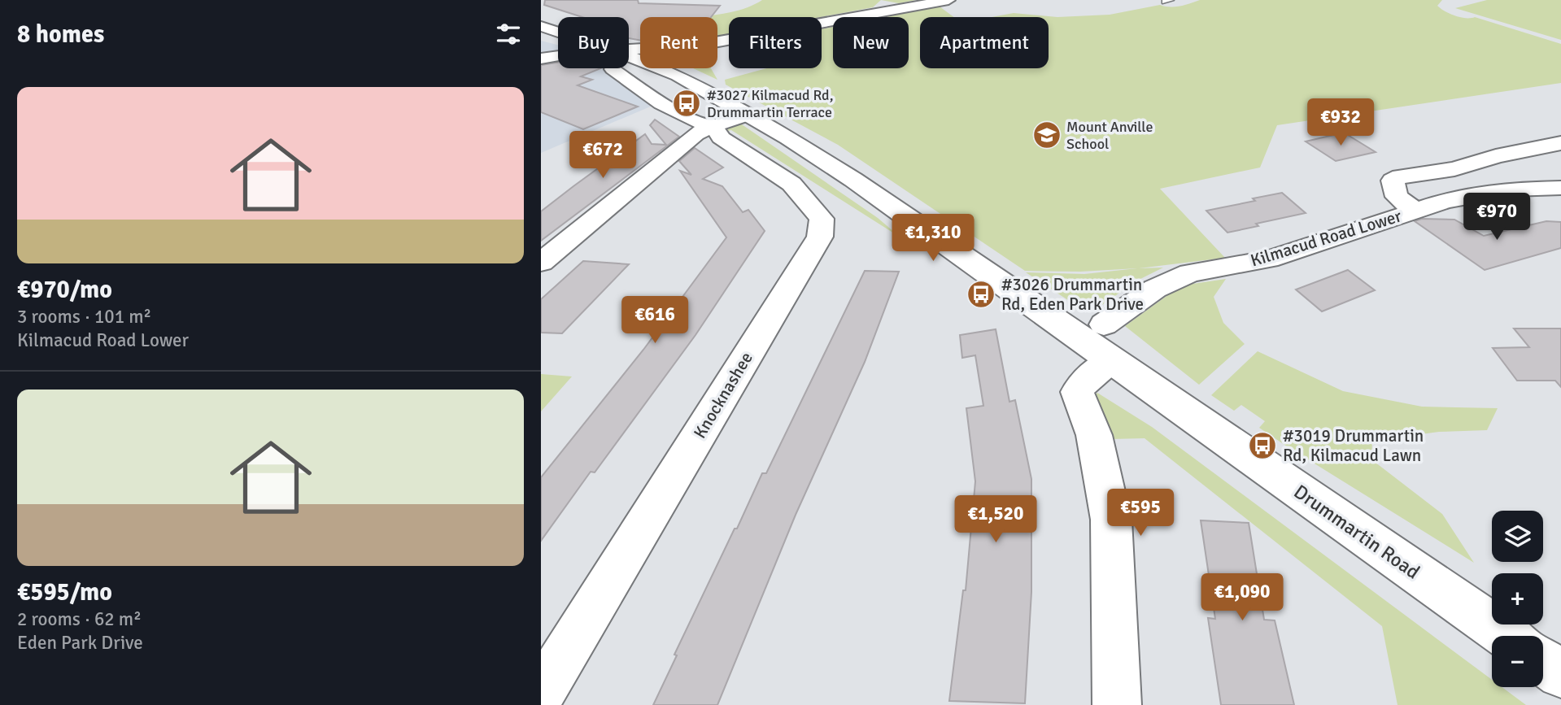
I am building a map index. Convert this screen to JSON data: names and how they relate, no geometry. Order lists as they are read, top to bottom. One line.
{"streets":{"street":["Kilmacud Road Lower","Knocknashee","Drummartin Road"]},"crossings":[["Kilmacud Road Lower","Drummartin Road"]],"places":{"bus stop":["#3027 Kilmacud Rd, Drummartin Terrace","#3026 Drummartin Rd, Eden Park Drive","#3019 Drummartin Rd, Kilmacud Lawn"],"school or university":["Mount Anville School"]},"page":{"heading":"8 homes","chip":["Buy","Rent","Filters","New","Apartment"],"list":[{"name":"€970/mo","note":"3 rooms · 101 m² · Kilmacud Road Lower"},{"name":"€595/mo","note":"2 rooms · 62 m² · Eden Park Drive"}],"price":["€932","€672","€970","€1,310","€616","€595","€1,520","€1,090"],"map_buttons":["+","−"]}}
